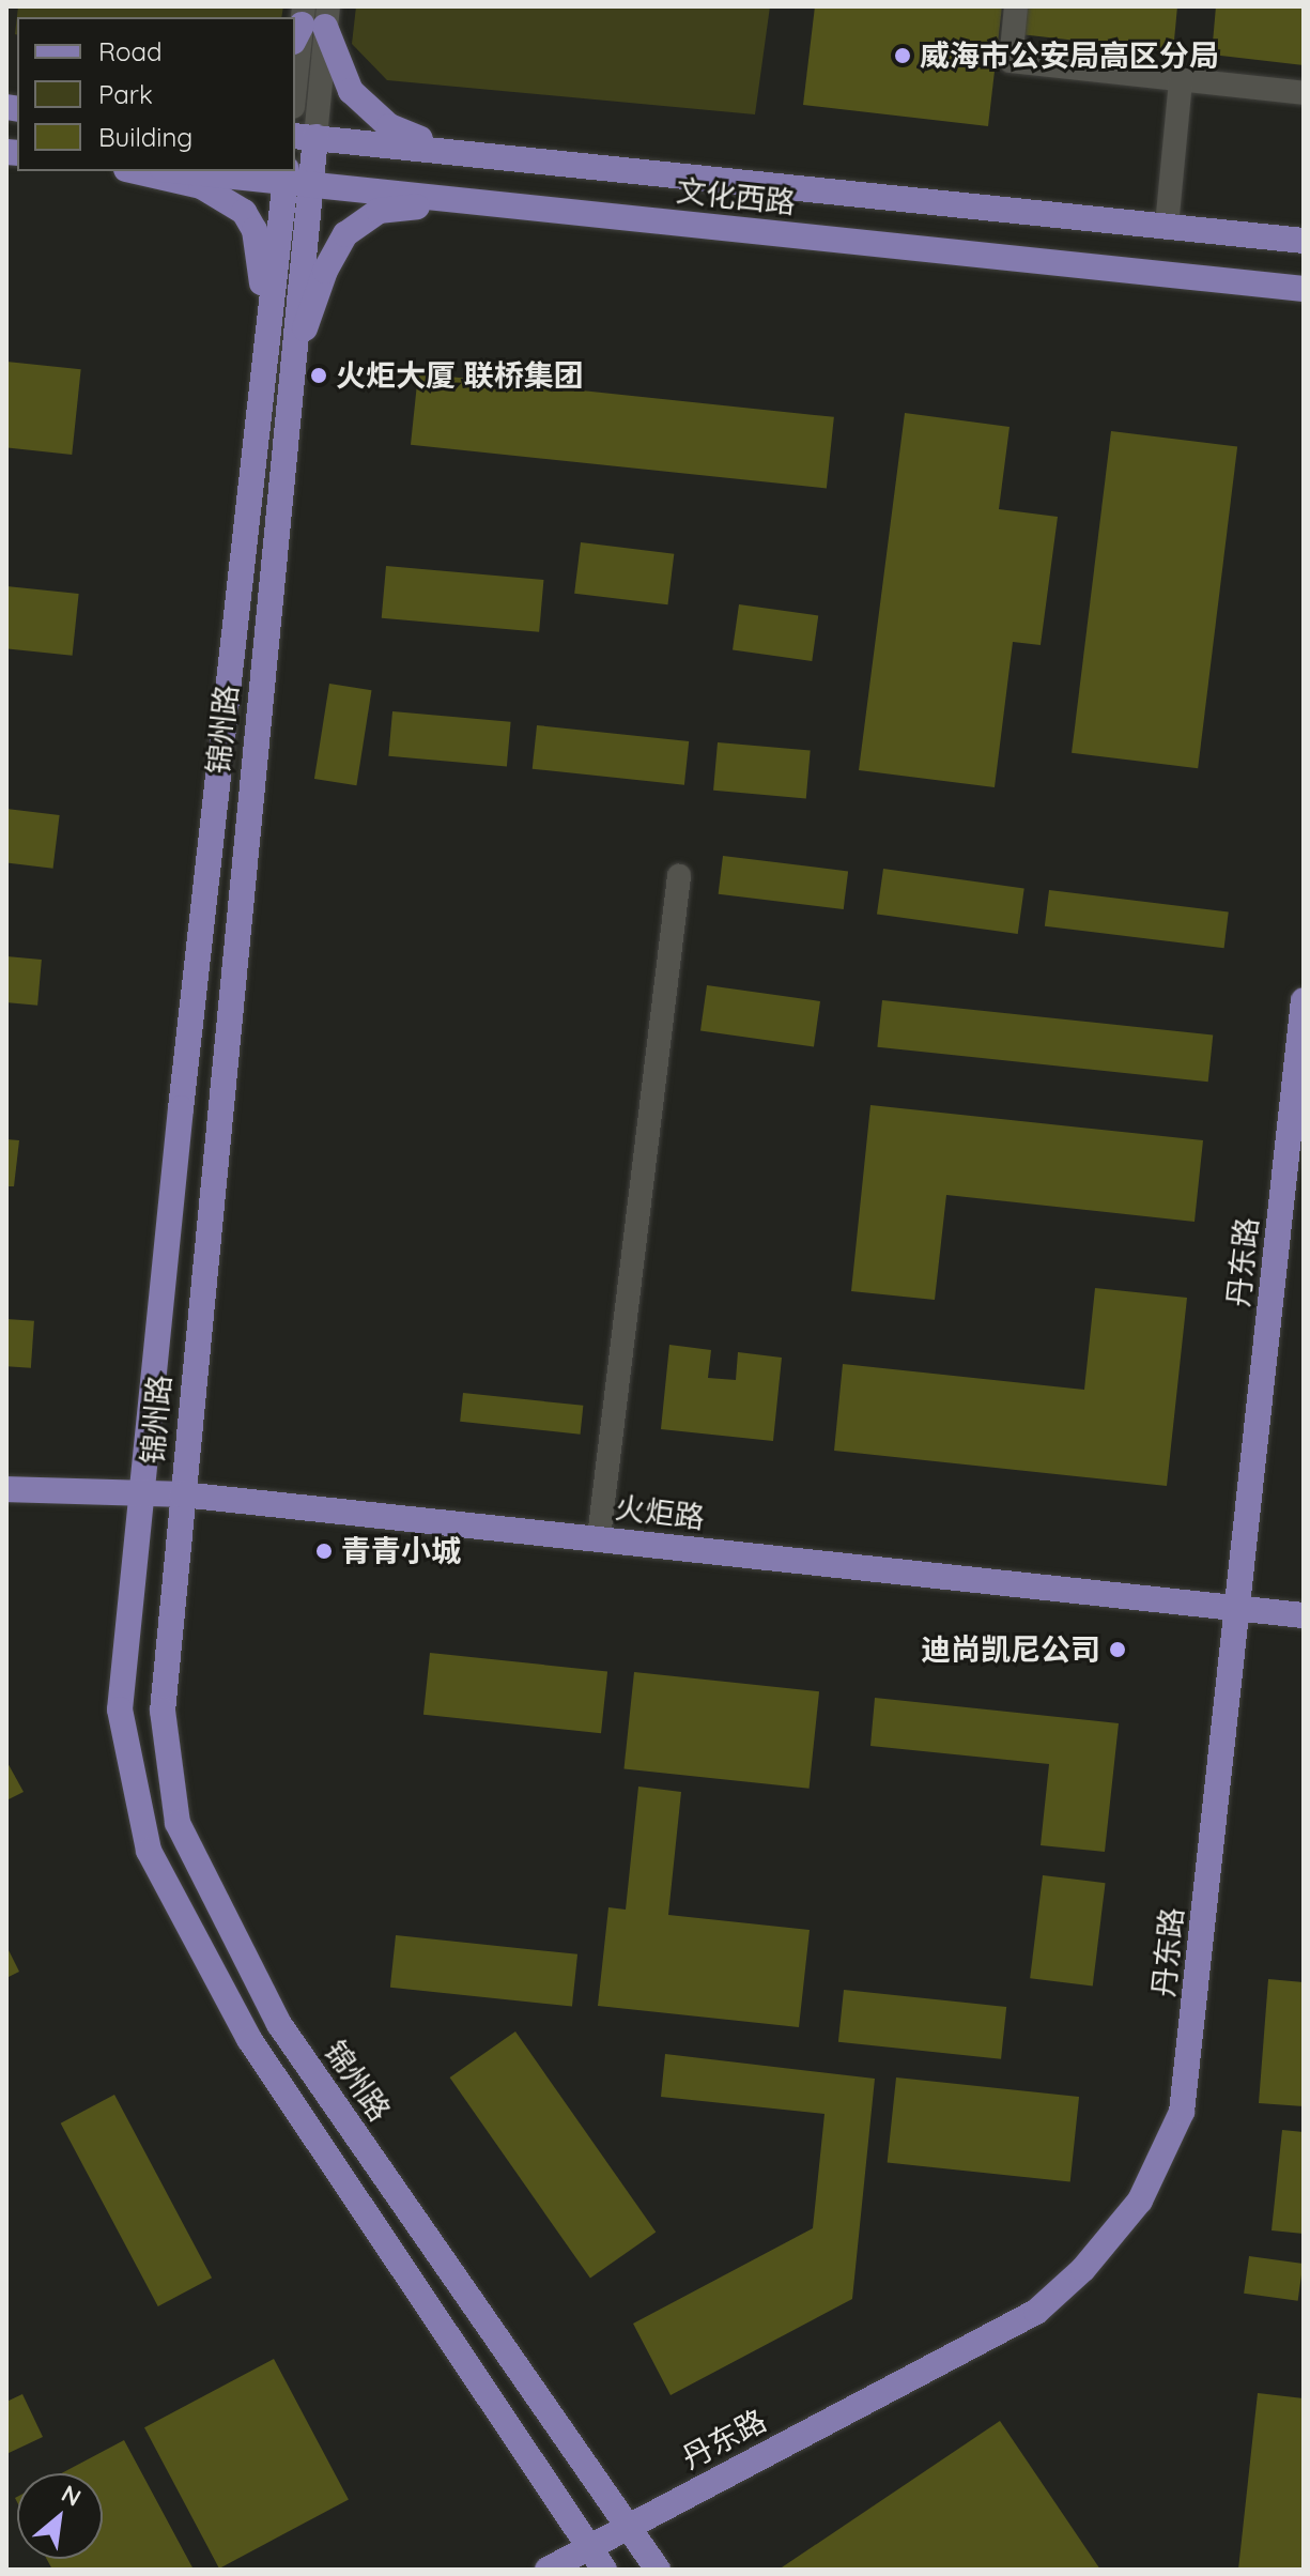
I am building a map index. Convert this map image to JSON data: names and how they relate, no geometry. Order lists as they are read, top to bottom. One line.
{"streets":{"main road":["文化西路","锦州路","丹东路","火炬路"]},"crossings":[["文化西路","锦州路"],["锦州路","丹东路"],["锦州路","火炬路"],["丹东路","火炬路"]],"places":["威海市公安局高区分局","火炬大厦 联桥集团","青青小城","迪尚凯尼公司"],"legend":["Road","Park","Building"],"north":"top right"}
